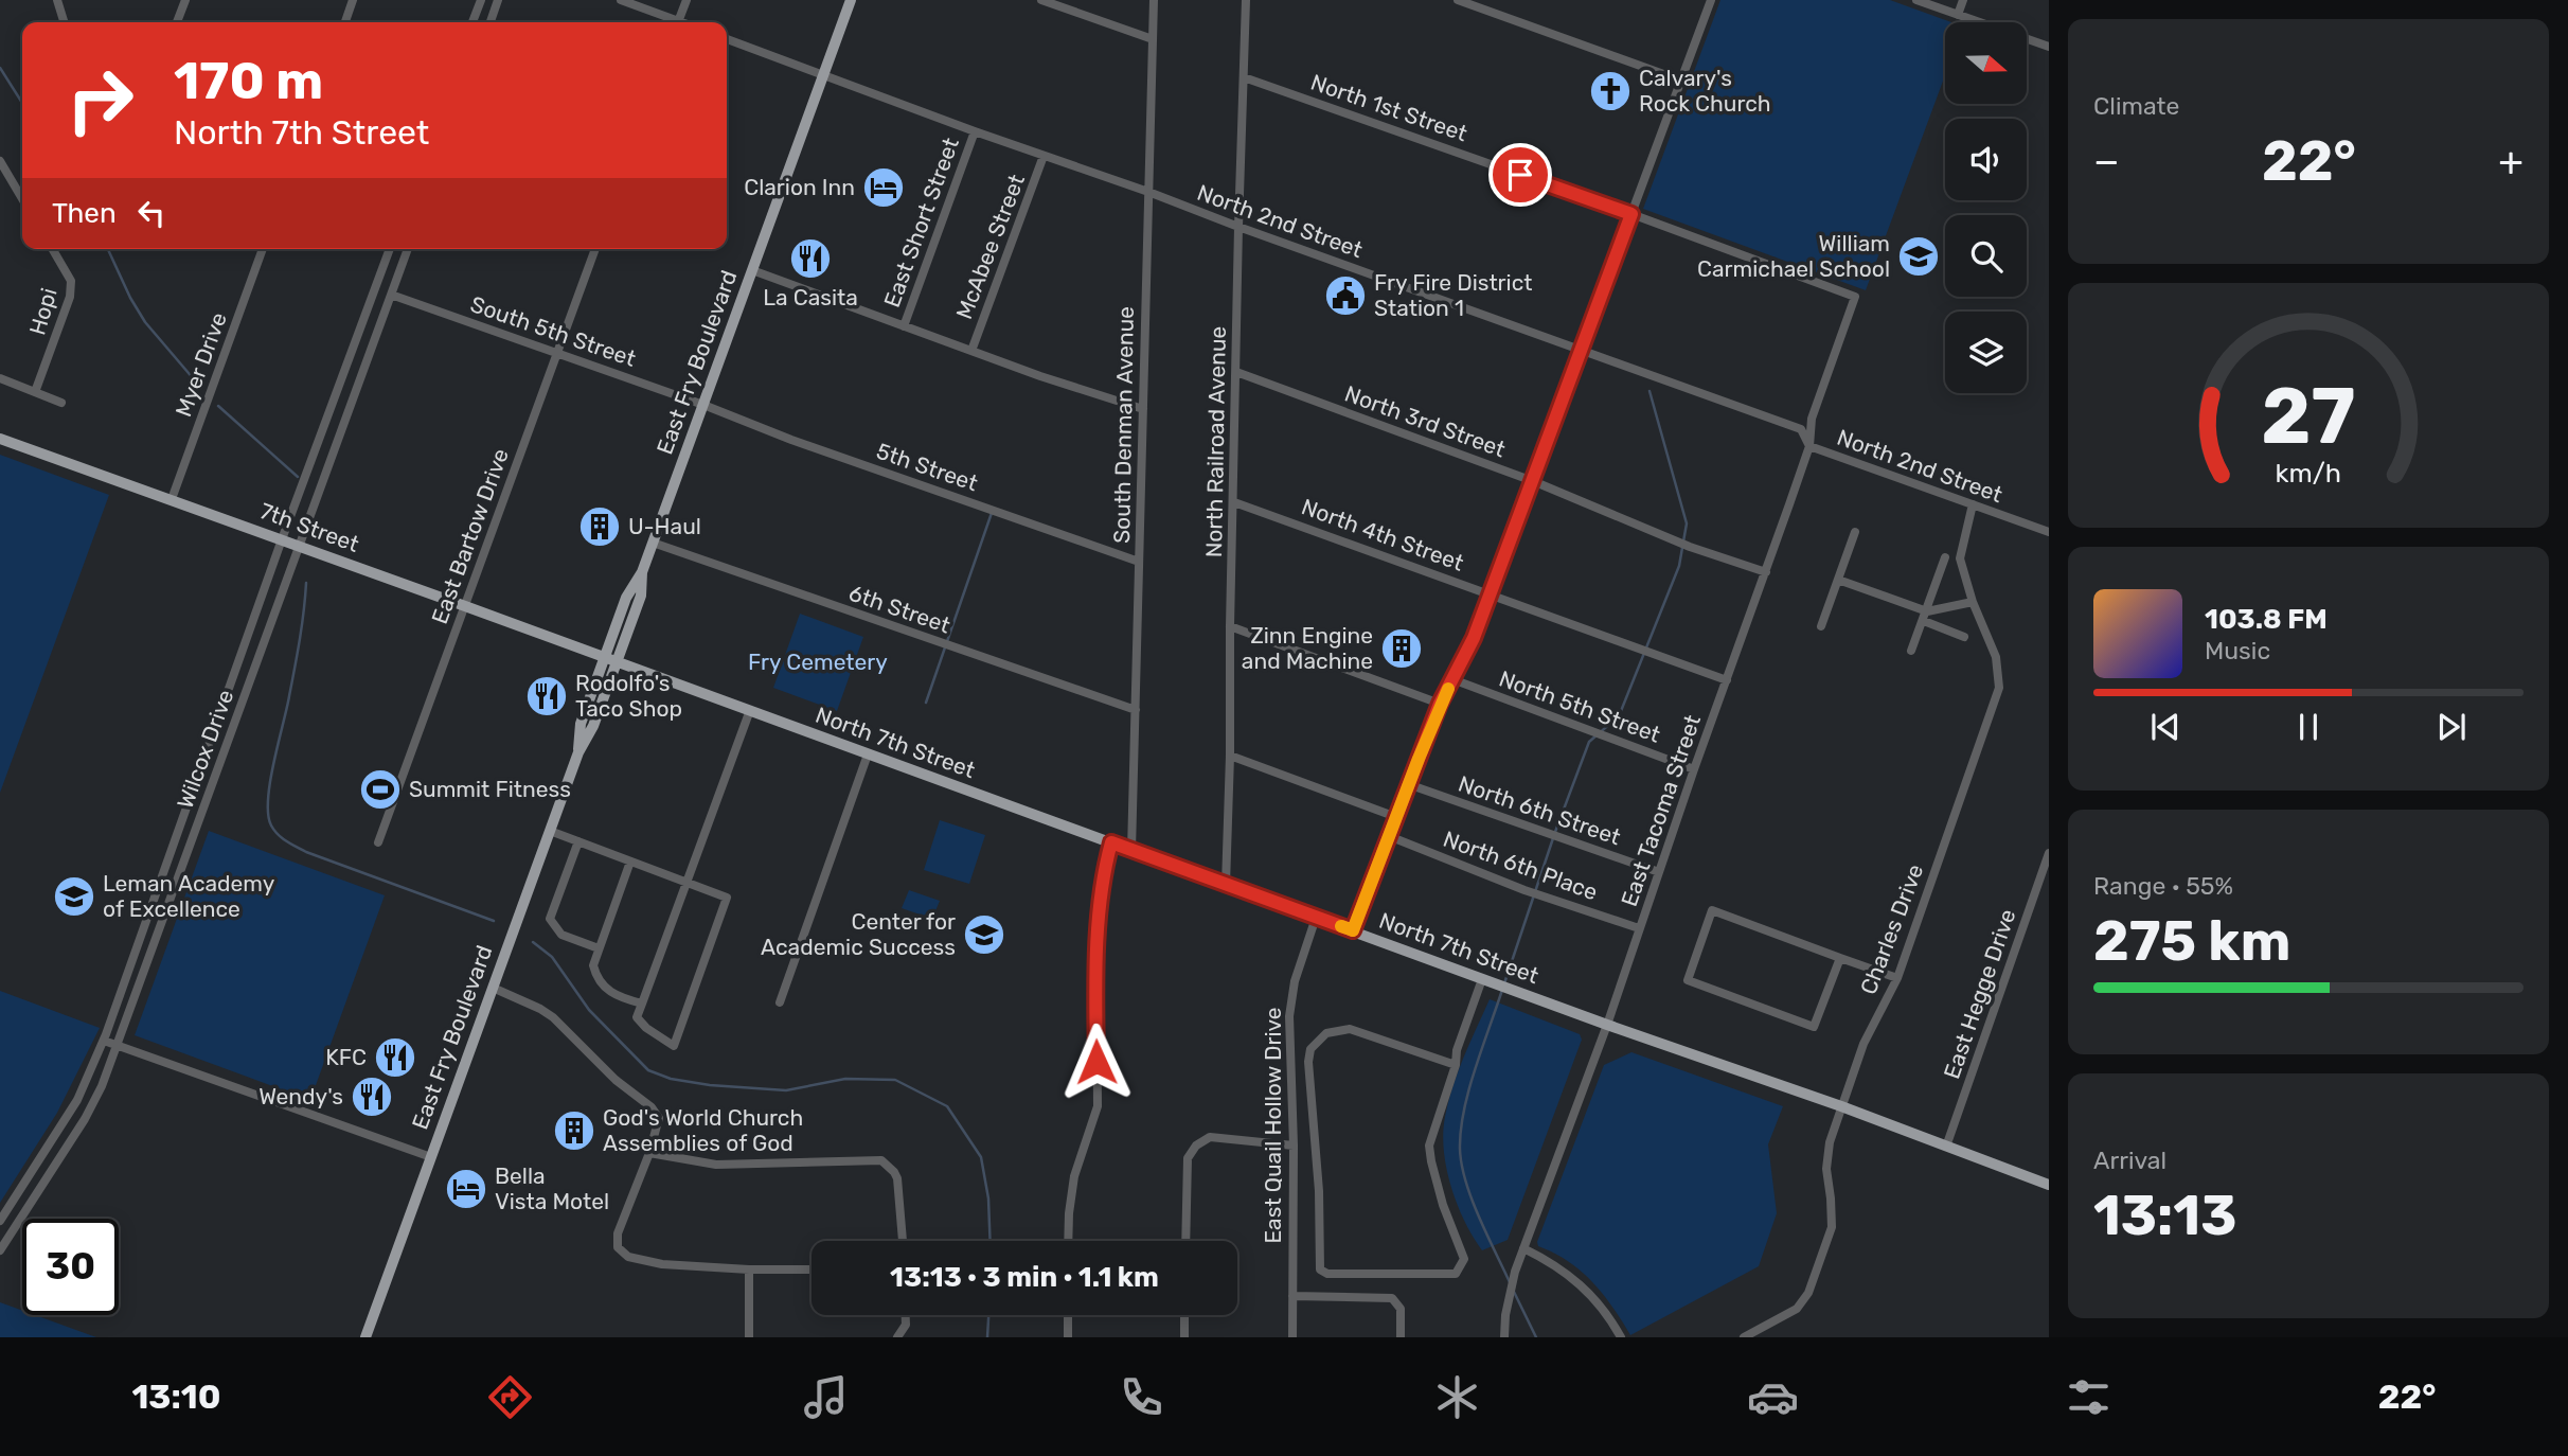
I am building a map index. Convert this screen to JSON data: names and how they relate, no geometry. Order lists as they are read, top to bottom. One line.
{"streets":{"main road":["East Fry Boulevard","7th Street","North 7th Street"],"street":["North 1st Street","North 2nd Street","East Short Street","McAbee Street","Hopi","South 5th Street","Myer Drive","North 3rd Street","South Denman Avenue","North Railroad Avenue","5th Street","North 4th Street","East Bartow Drive","6th Street","North 5th Street","Wilcox Drive","North 6th Street","East Tacoma Street","North 6th Place","Charles Drive","East Hegge Drive","East Quail Hollow Drive"]},"crossings":[["North 1st Street","North Railroad Avenue"],["North 1st Street","East Tacoma Street"],["North 2nd Street","East Short Street"],["North 2nd Street","McAbee Street"],["North 2nd Street","East Fry Boulevard"],["North 2nd Street","South Denman Avenue"],["North 2nd Street","North Railroad Avenue"],["North 2nd Street","East Tacoma Street"],["North 2nd Street","Charles Drive"],["South 5th Street","East Fry Boulevard"],["South 5th Street","5th Street"],["South 5th Street","East Bartow Drive"],["South 5th Street","Wilcox Drive"],["East Fry Boulevard","5th Street"],["East Fry Boulevard","7th Street"],["East Fry Boulevard","6th Street"],["East Fry Boulevard","North 7th Street"],["Myer Drive","7th Street"],["North 3rd Street","North Railroad Avenue"],["North 3rd Street","East Tacoma Street"],["South Denman Avenue","5th Street"],["South Denman Avenue","6th Street"],["South Denman Avenue","North 7th Street"],["North Railroad Avenue","North 4th Street"],["North Railroad Avenue","North 7th Street"],["7th Street","East Bartow Drive"],["7th Street","North 7th Street"],["7th Street","Wilcox Drive"],["North 4th Street","East Tacoma Street"],["North 5th Street","East Tacoma Street"],["North 7th Street","East Tacoma Street"],["North 7th Street","Charles Drive"],["North 7th Street","East Hegge Drive"],["North 7th Street","East Quail Hollow Drive"],["North 6th Street","East Tacoma Street"],["East Tacoma Street","North 6th Place"]],"parks":["Fry Cemetery"],"places":{"church":["Calvary's Rock Church"],"hotel":["Clarion Inn","Bella Vista Motel"],"school or university":["William Carmichael School","Leman Academy of Excellence","Center for Academic Success"],"restaurant":["La Casita","Rodolfo's Taco Shop","KFC","Wendy's"],"public building":["Fry Fire District Station 1"],"building":["U-Haul","Zinn Engine and Machine","God's World Church Assemblies of God"],"sports":["Summit Fitness"]},"north":"right","page":{"tile":["Climate",["Range · 55%","275 km"],["Arrival","13:13"]],"turn":["170 m","North 7th Street"],"heat":["−","22°","+"],"then":"Then","song":["103.8 FM","Music"],"limit":"30","trip":"13:13 · 3 min · 1.1 km","tabs":["13:10","22°"],"gauge":["27","km/h"]}}
